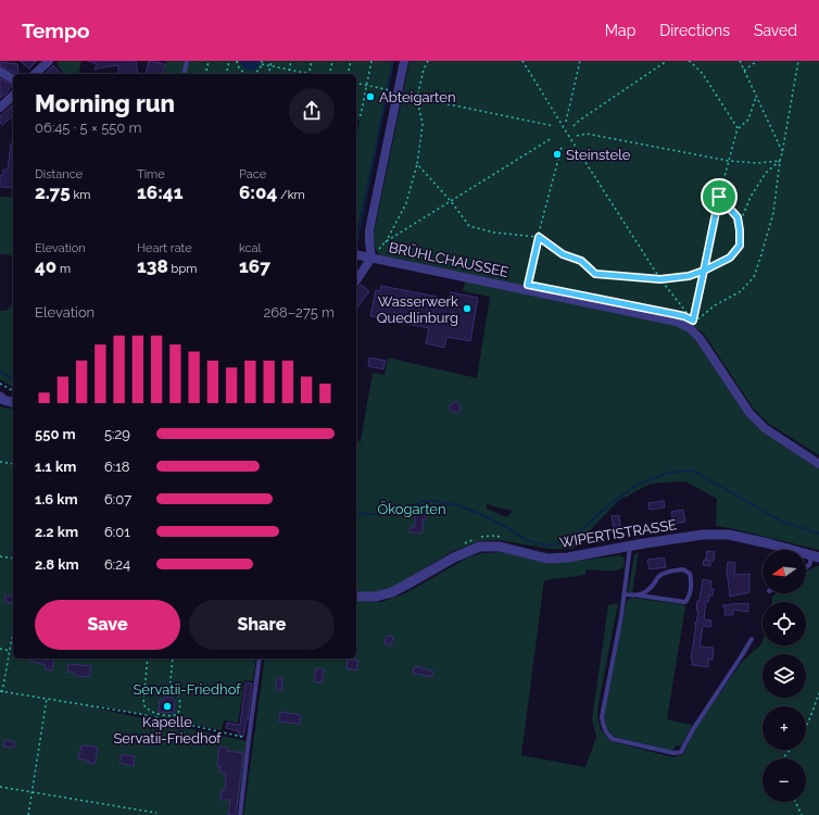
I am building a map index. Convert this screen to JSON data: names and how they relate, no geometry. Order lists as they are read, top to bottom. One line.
{"streets":{"street":["BRÜHLCHAUSSEE","WIPERTISTRASSE"]},"parks":["Ökogarten","Servatii-Friedhof"],"places":["Abteigarten","Steinstele","Wasserwerk Quedlinburg","Kapelle Servatii-Friedhof"],"north":"left","page":{"header":"Tempo","nav":["Map","Directions","Saved"],"heading":["Morning run","06:45 · 5 × 550 m"],"stats":[["Distance","2.75 km"],["Time","16:41"],["Pace","6:04 /km"],["Elevation","40 m"],["Heart rate","138 bpm"],["kcal","167"]],"chart":["Elevation","268–275 m"],"list":[{"name":"550 m","note":"5:29"},{"name":"1.1 km","note":"6:18"},{"name":"1.6 km","note":"6:07"},{"name":"2.2 km","note":"6:01"},{"name":"2.8 km","note":"6:24"}],"map_buttons":["+","−"],"buttons":["Save","Share"]}}
